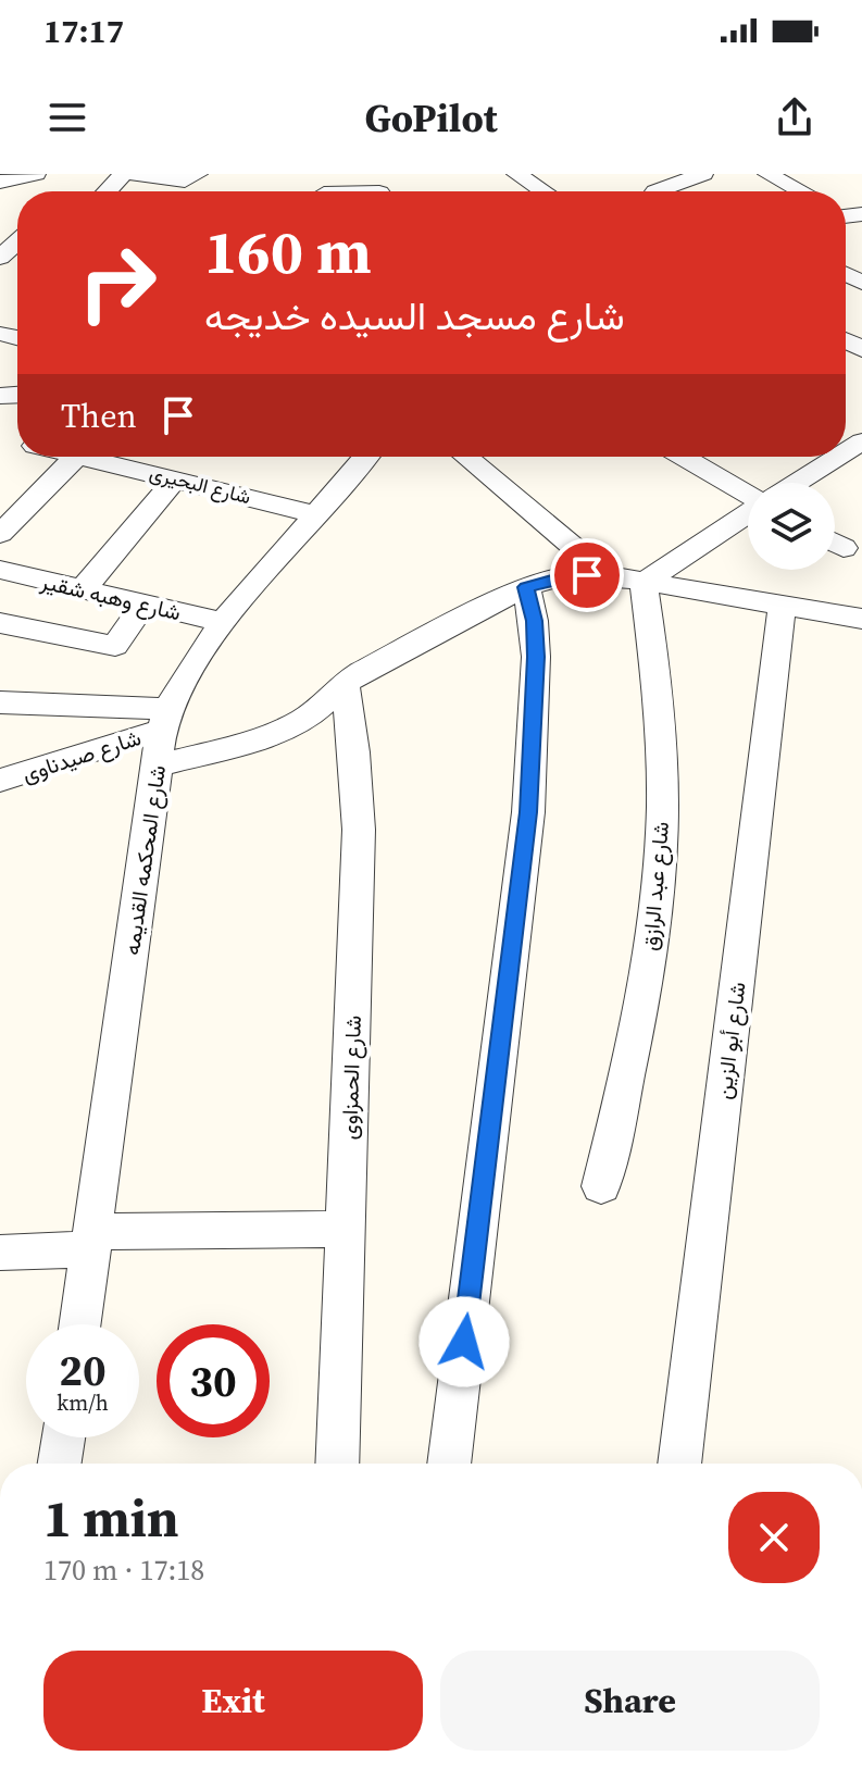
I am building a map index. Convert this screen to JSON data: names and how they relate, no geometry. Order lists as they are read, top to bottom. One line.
{"streets":{"street":["شارع البحيرى","شارع وهبه شقير","شارع صيدناوى","شارع المحكمه القديمه","شارع عبد الرازق","شارع أبو الزين","شارع الحمزاوى"]},"crossings":[["شارع البحيرى","شارع المحكمه القديمه"],["شارع وهبه شقير","شارع المحكمه القديمه"],["شارع صيدناوى","شارع المحكمه القديمه"]],"page":{"status":"17:17","header":"GoPilot","turn":["160 m","شارع مسجد السيده خديجه"],"then":"Then","speed":"20 km/h","limit":"30","heading":["1 min","170 m · 17:18"],"buttons":["Exit","Share"]}}
